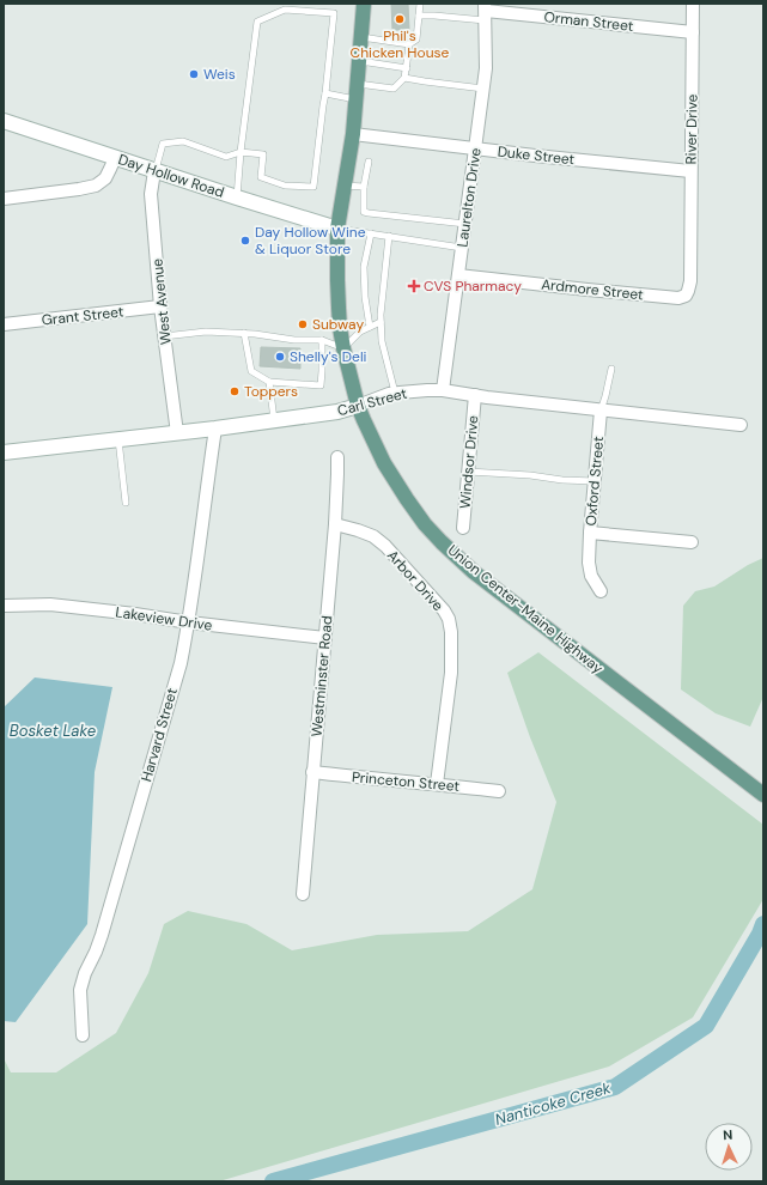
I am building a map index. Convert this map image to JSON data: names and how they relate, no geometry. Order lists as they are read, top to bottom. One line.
{"streets":{"main road":["Union Center-Maine Highway"],"street":["Orman Street","River Drive","Duke Street","Day Hollow Road","Laurelton Drive","Ardmore Street","West Avenue","Grant Street","Carl Street","Windsor Drive","Oxford Street","Arbor Drive","Lakeview Drive","Westminster Road","Harvard Street","Princeton Street"]},"crossings":[["Orman Street","River Drive"],["Orman Street","Laurelton Drive"],["River Drive","Duke Street"],["River Drive","Ardmore Street"],["Duke Street","Laurelton Drive"],["Duke Street","Union Center-Maine Highway"],["Day Hollow Road","West Avenue"],["Day Hollow Road","Union Center-Maine Highway"],["Laurelton Drive","Ardmore Street"],["Laurelton Drive","Carl Street"],["West Avenue","Grant Street"],["West Avenue","Carl Street"],["Carl Street","Windsor Drive"],["Carl Street","Oxford Street"],["Carl Street","Union Center-Maine Highway"],["Carl Street","Harvard Street"],["Arbor Drive","Westminster Road"],["Arbor Drive","Princeton Street"],["Lakeview Drive","Westminster Road"],["Lakeview Drive","Harvard Street"],["Westminster Road","Princeton Street"]],"water":["Bosket Lake","Nanticoke Creek"],"places":{"other":["Phil's Chicken House","Weis","Day Hollow Wine & Liquor Store","Subway","Shelly's Deli","Toppers"],"health":["CVS Pharmacy"]},"north":"top"}
